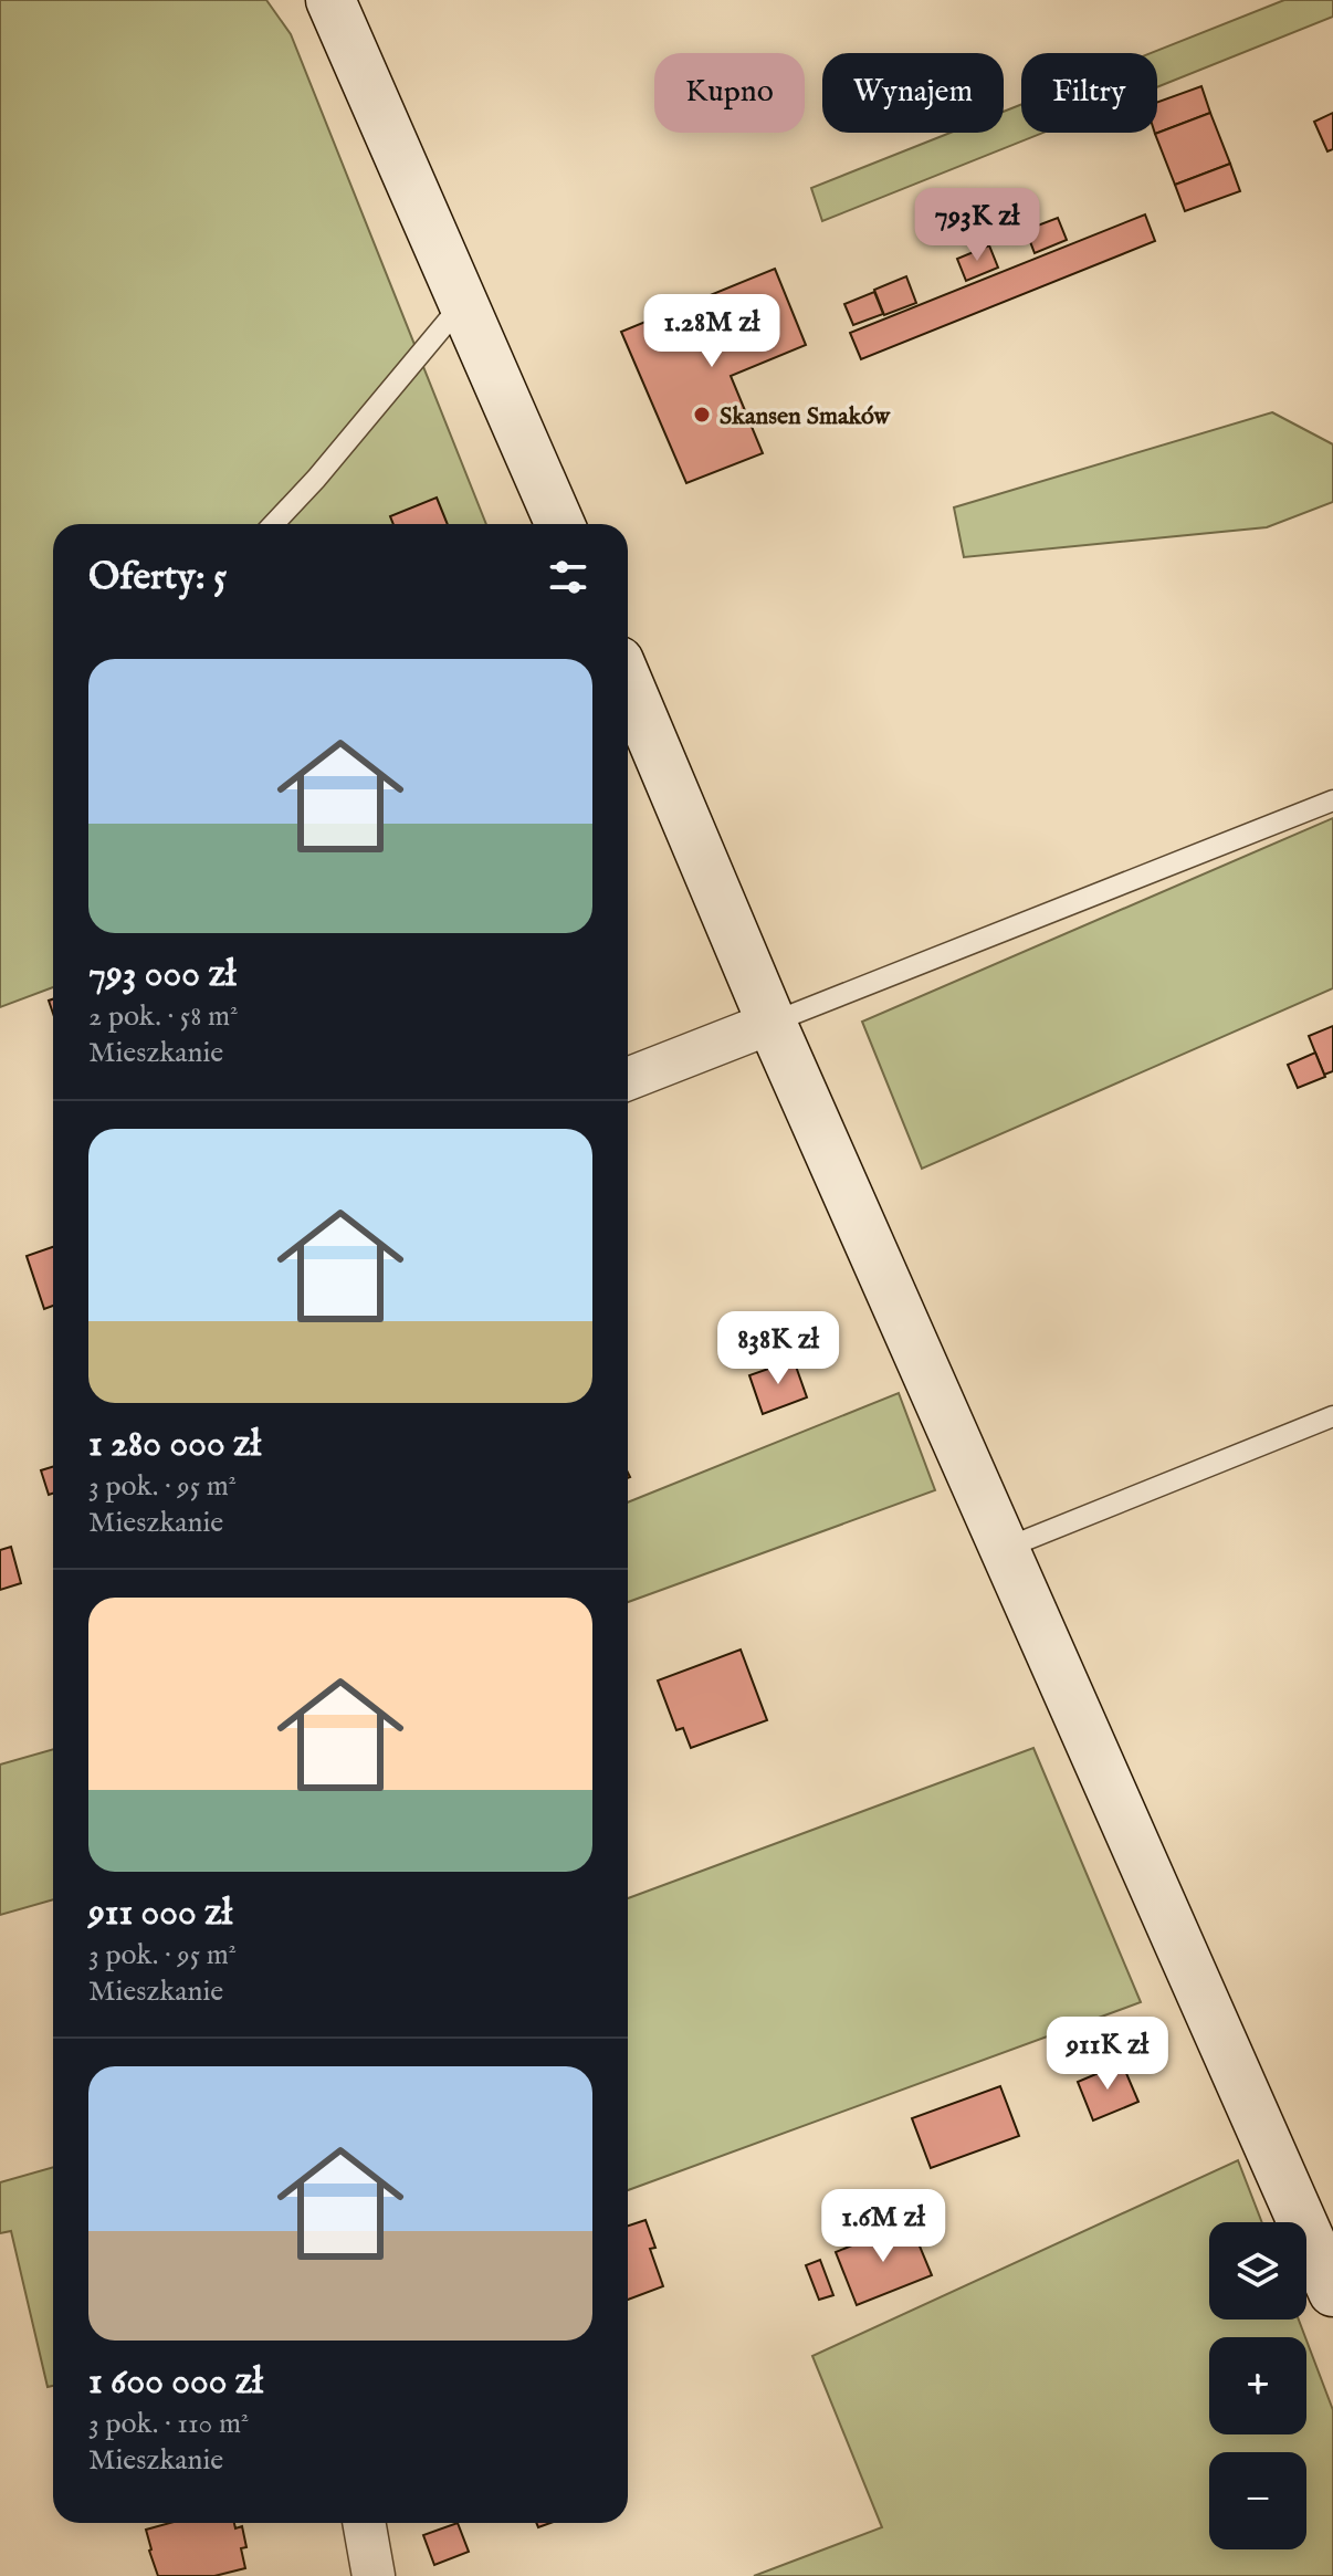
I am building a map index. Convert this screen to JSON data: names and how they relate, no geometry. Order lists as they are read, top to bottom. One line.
{"places":["Skansen Smaków"],"page":{"chip":["Kupno","Wynajem","Filtry"],"price":["793K zł","1.28M zł","838K zł","911K zł","1.6M zł"],"heading":"Oferty: 5","list":[{"name":"793 000 zł","note":"2 pok. · 58 m² · Mieszkanie"},{"name":"1 280 000 zł","note":"3 pok. · 95 m² · Mieszkanie"},{"name":"911 000 zł","note":"3 pok. · 95 m² · Mieszkanie"},{"name":"1 600 000 zł","note":"3 pok. · 110 m² · Mieszkanie"}],"map_buttons":["+","−"]}}
